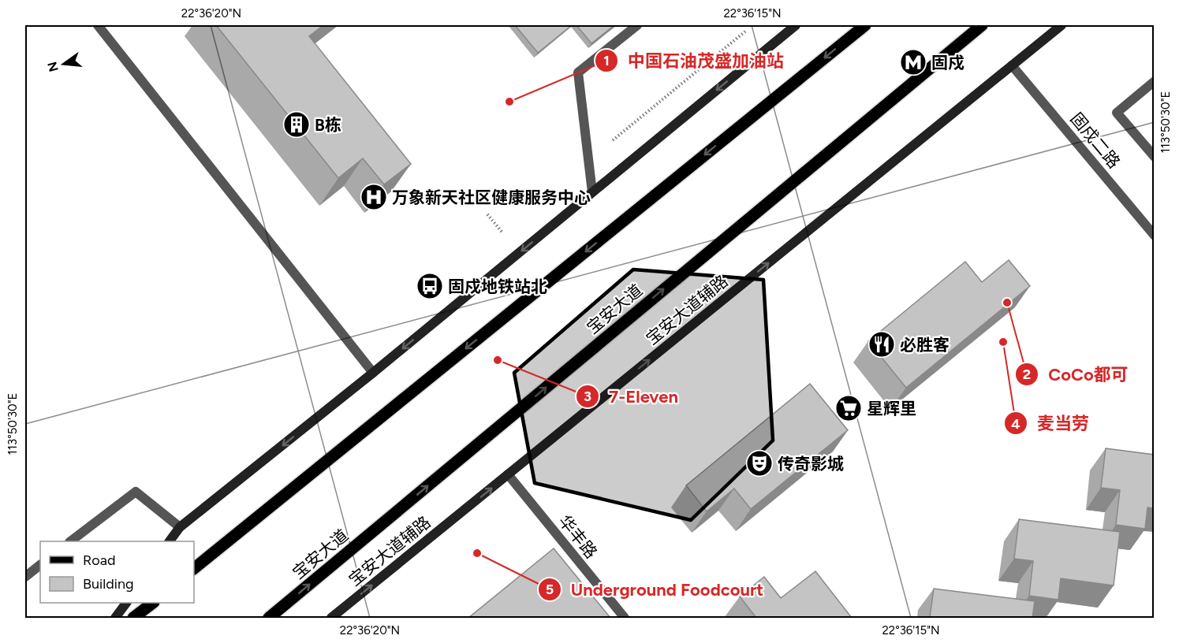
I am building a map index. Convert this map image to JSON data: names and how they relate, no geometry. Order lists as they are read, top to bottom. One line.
{"streets":{"main road":["宝安大道","宝安大道辅路"],"street":["固戍二路","华丰路"]},"crossings":[["固戍二路","宝安大道辅路"],["宝安大道辅路","华丰路"]],"one_way":["宝安大道辅路"],"places":{"metro station":["固戍"],"other":["中国石油茂盛加油站","CoCo都可","麦当劳","7-Eleven","Underground Foodcourt"],"building":["B栋"],"hospital":["万象新天社区健康服务中心"],"bus stop":["固戍地铁站北"],"restaurant":["必胜客"],"supermarket":["星辉里"],"theatre":["传奇影城"]},"legend":["Road","Building"],"north":"left","coordinates":["22°36'20\"N","22°36'15\"N","113°50'30\"E"]}
